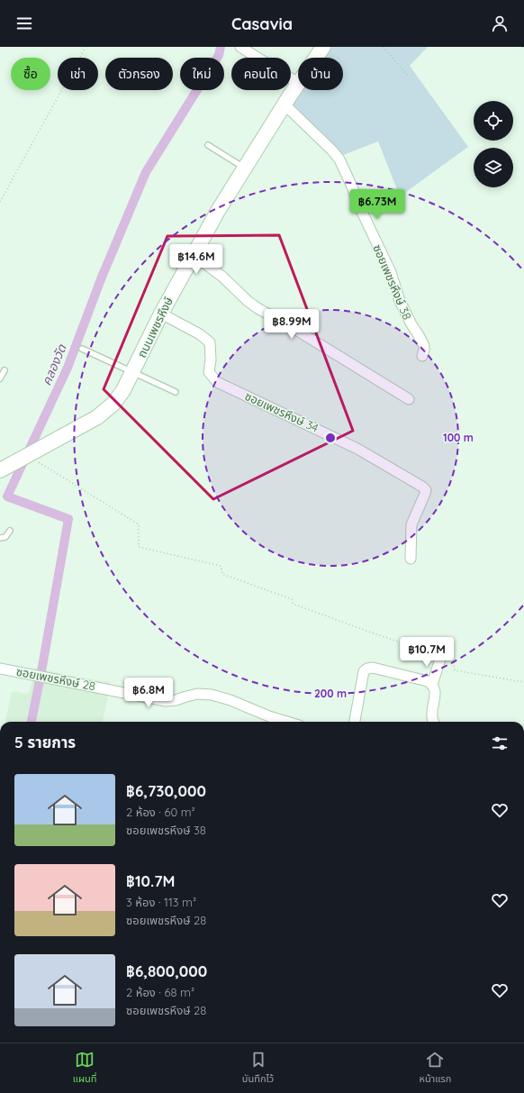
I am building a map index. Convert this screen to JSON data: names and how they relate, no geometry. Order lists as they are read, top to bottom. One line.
{"streets":{"main road":["ถนนเพชรหึงษ์"],"street":["ซอยเพชรหึงษ์ 38","ซอยเพชรหึงษ์ 34","ซอยเพชรหึงษ์ 28"]},"crossings":[["ซอยเพชรหึงษ์ 38","ถนนเพชรหึงษ์"],["ถนนเพชรหึงษ์","ซอยเพชรหึงษ์ 34"]],"water":["คลองวัด"],"page":{"header":"Casavia","chip":["ซื้อ","เช่า","ตัวกรอง","ใหม่","คอนโด","บ้าน"],"price":["฿6.73M","฿14.6M","฿8.99M","฿10.7M","฿6.8M"],"heading":"5 รายการ","list":[{"name":"฿6,730,000","note":"2 ห้อง · 60 m² · ซอยเพชรหึงษ์ 38"},{"name":"฿10.7M","note":"3 ห้อง · 113 m² · ซอยเพชรหึงษ์ 28"},{"name":"฿6,800,000","note":"2 ห้อง · 68 m² · ซอยเพชรหึงษ์ 28"}],"tabs":["แผนที่","บันทึกไว้","หน้าแรก"]},"rings":["100 m","200 m"]}
